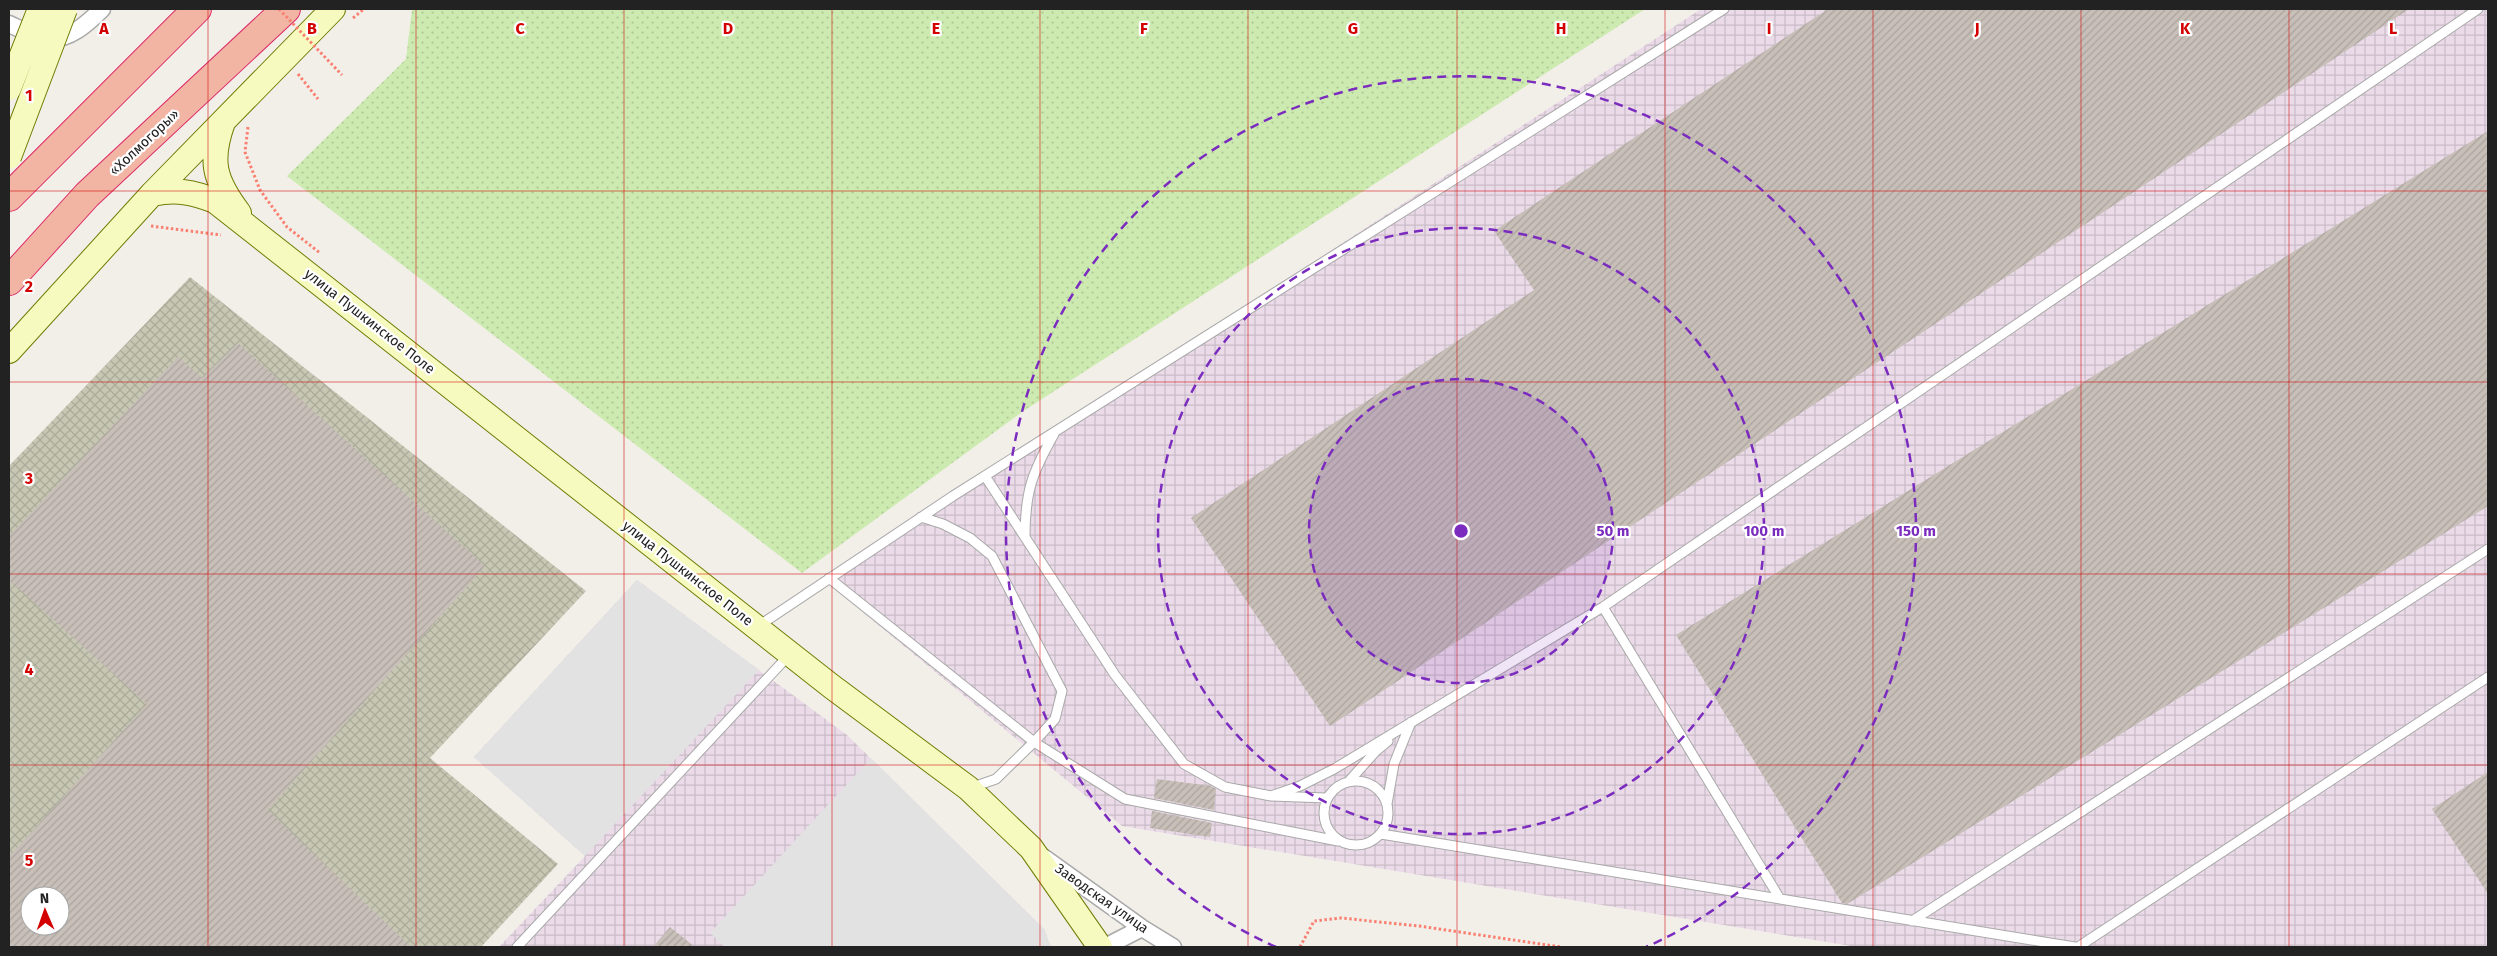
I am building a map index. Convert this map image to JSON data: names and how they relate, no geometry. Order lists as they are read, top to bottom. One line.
{"streets":{"highway":["«Холмогоры»"],"main road":["улица Пушкинское Поле"],"street":["Заводская улица"]},"crossings":[["улица Пушкинское Поле","Заводская улица"]],"north":"top","grid":{"columns":["A","B","C","D","E","F","G","H","I","J","K","L"],"rows":["1","2","3","4","5"]},"rings":["50 m","100 m","150 m"]}
